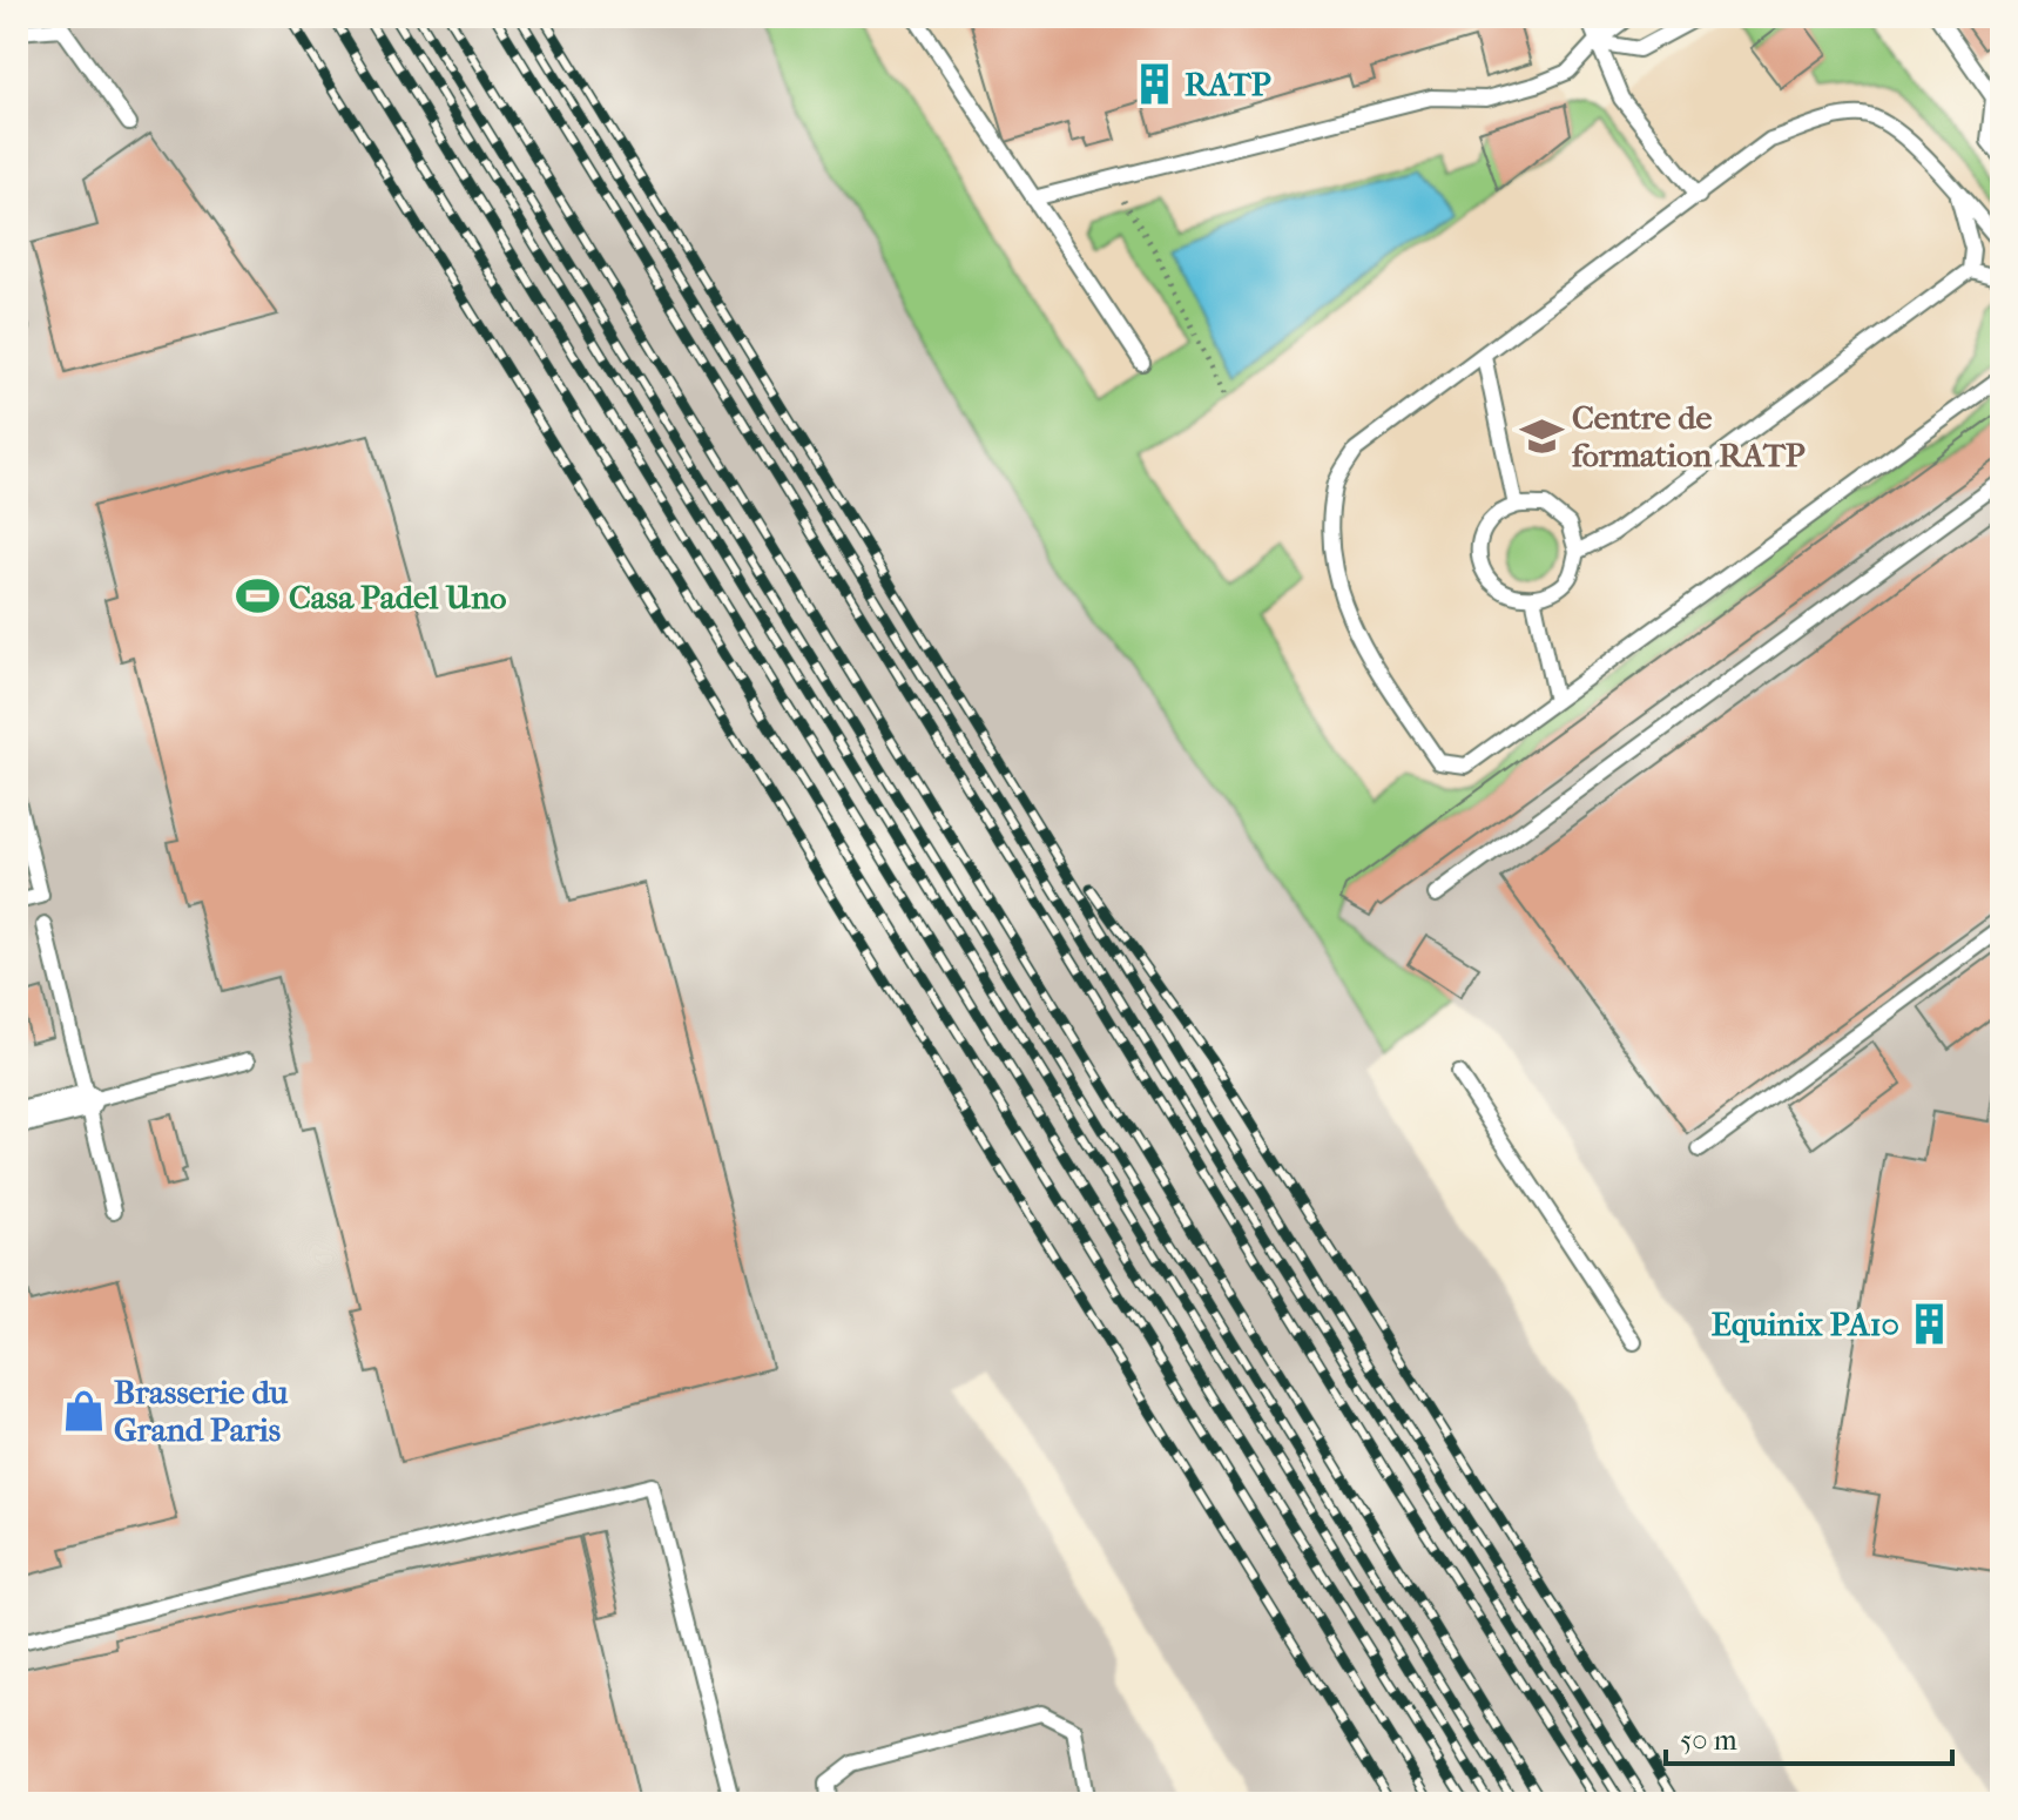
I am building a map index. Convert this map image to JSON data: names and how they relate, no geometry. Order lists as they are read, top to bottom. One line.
{"places":{"building":["RATP","Equinix PA10"],"school or university":["Centre de formation RATP"],"sports":["Casa Padel Uno"],"shop":["Brasserie du Grand Paris"]},"scale_bar":"50 m"}
